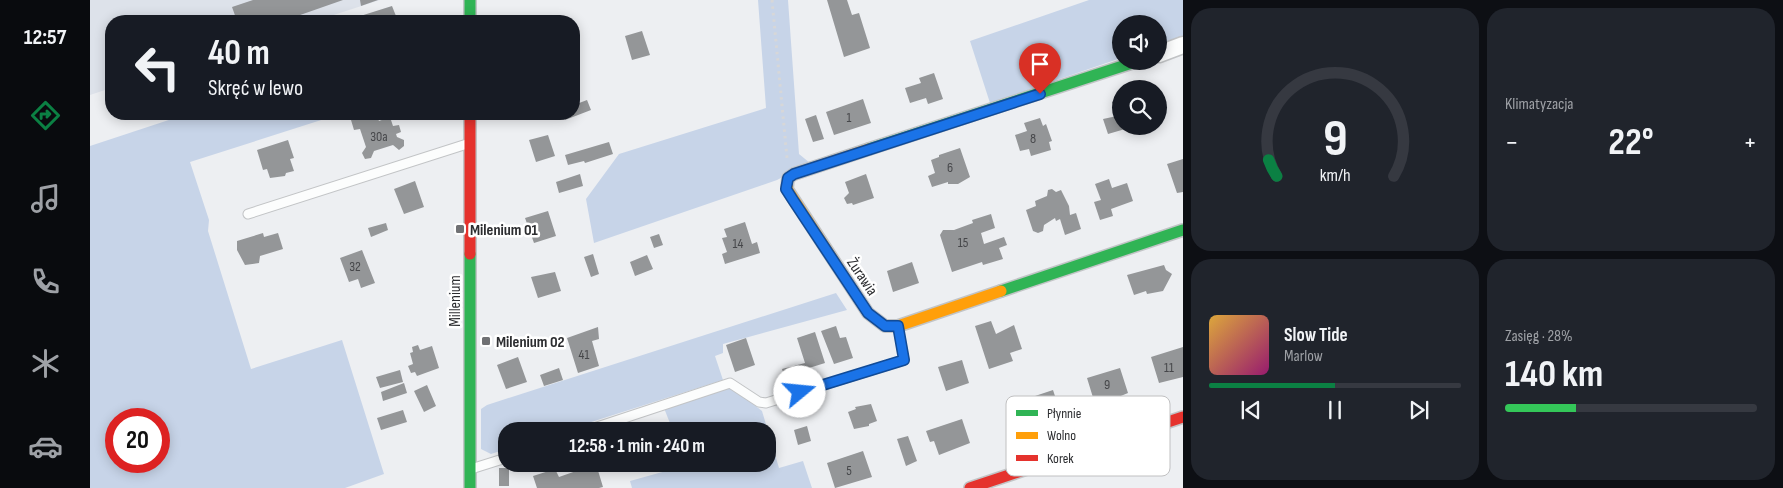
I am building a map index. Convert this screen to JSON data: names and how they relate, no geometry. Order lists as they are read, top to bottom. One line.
{"streets":{"street":["Żurawia","Millenium"]},"places":{"transit":["Milenium 01","Milenium 02"]},"house_numbers":["1","30a","8","6","15","14","32","41","11","9","5"],"legend":["Płynnie","Wolno","Korek"],"page":{"tabs":"12:57","tile":["Klimatyzacja",["Zasięg · 28%","140 km"]],"turn":["40 m","Skręć w lewo"],"heat":["−","22°","+"],"song":["Slow Tide","Marlow"],"limit":"20","trip":"12:58 · 1 min · 240 m","gauge":["9","km/h"]}}
